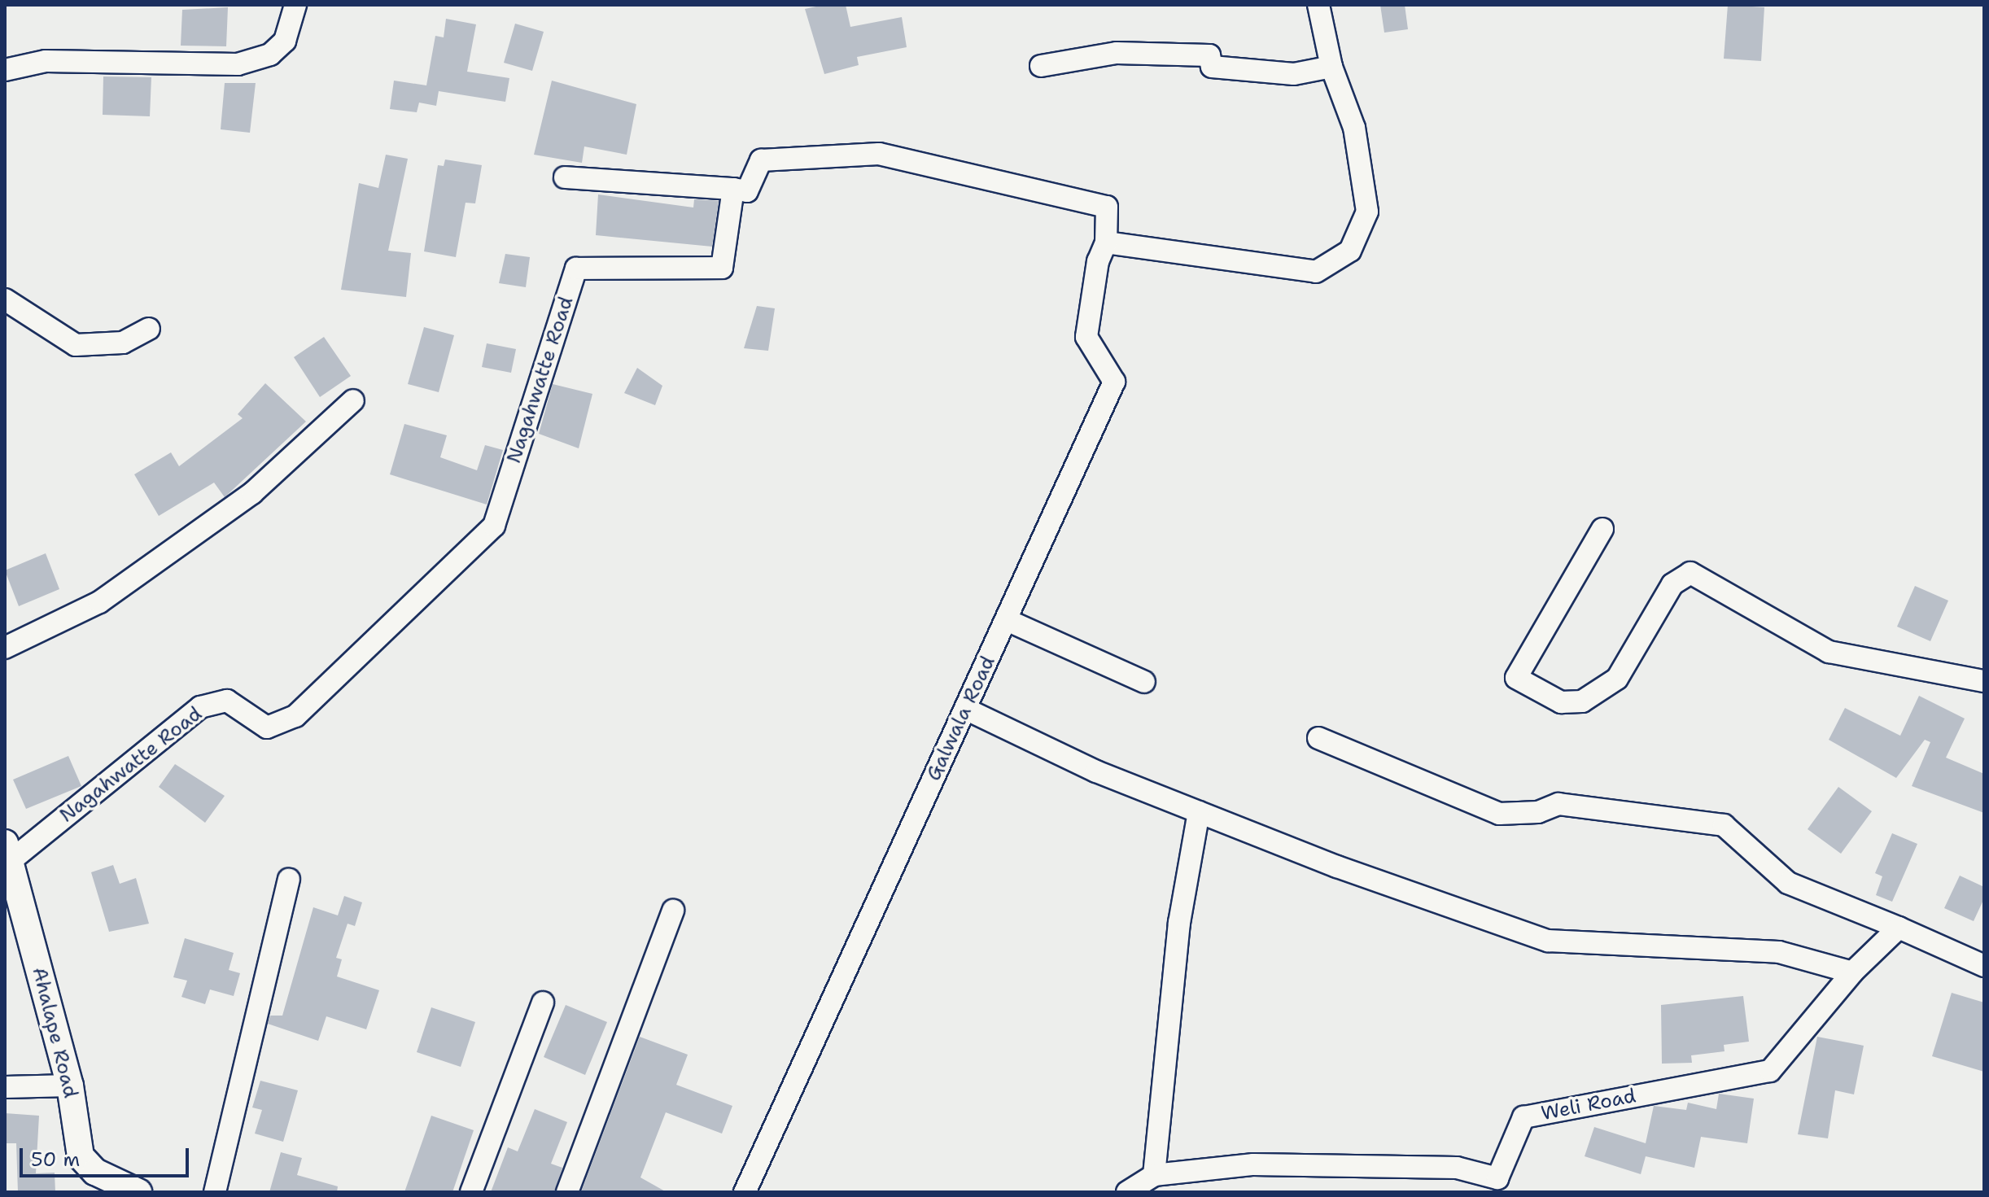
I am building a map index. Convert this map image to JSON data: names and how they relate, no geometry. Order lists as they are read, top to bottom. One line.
{"streets":{"street":["Nagahwatte Road","Galwala Road","Ahalape Road","Weli Road"]},"crossings":[["Nagahwatte Road","Ahalape Road"]],"scale_bar":"50 m"}
